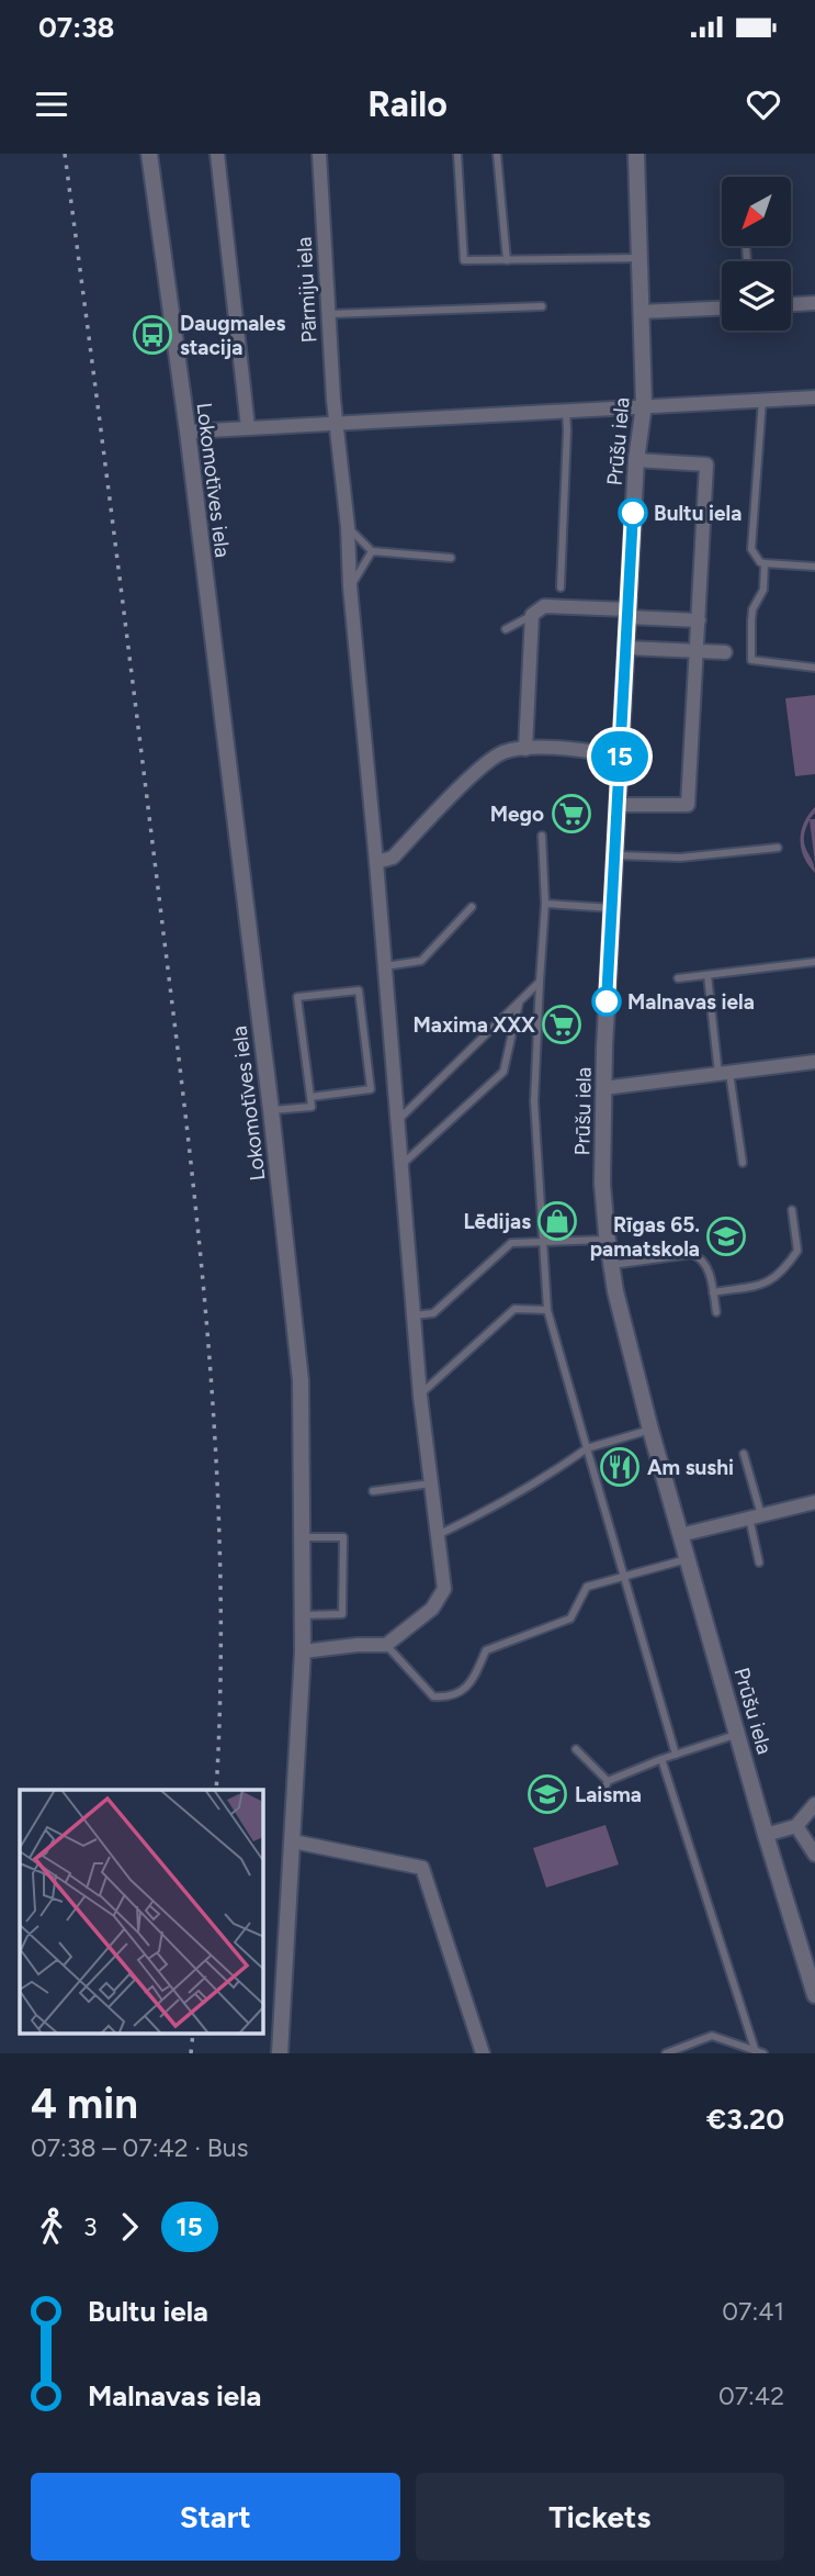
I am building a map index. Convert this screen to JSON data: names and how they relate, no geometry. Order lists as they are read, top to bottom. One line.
{"streets":{"street":["Pārmiju iela","Prūšu iela","Lokomotīves iela"]},"places":{"bus stop":["Daugmales stacija"],"other":["Bultu iela","Malnavas iela"],"supermarket":["Mego","Maxima XXX"],"shop":["Lēdijas"],"school or university":["Rīgas 65. pamatskola","Laisma"],"restaurant":["Am sushi"]},"lines":["bus line 15"],"north":"bottom left","page":{"status":"07:38","header":"Railo","on_map":"15","heading":["4 min","07:38 – 07:42 · Bus","€3.20"],"legs":["3","15"],"list":[{"name":"Bultu iela","value":"07:41"},{"name":"Malnavas iela","value":"07:42"}],"buttons":["Start","Tickets"]}}
